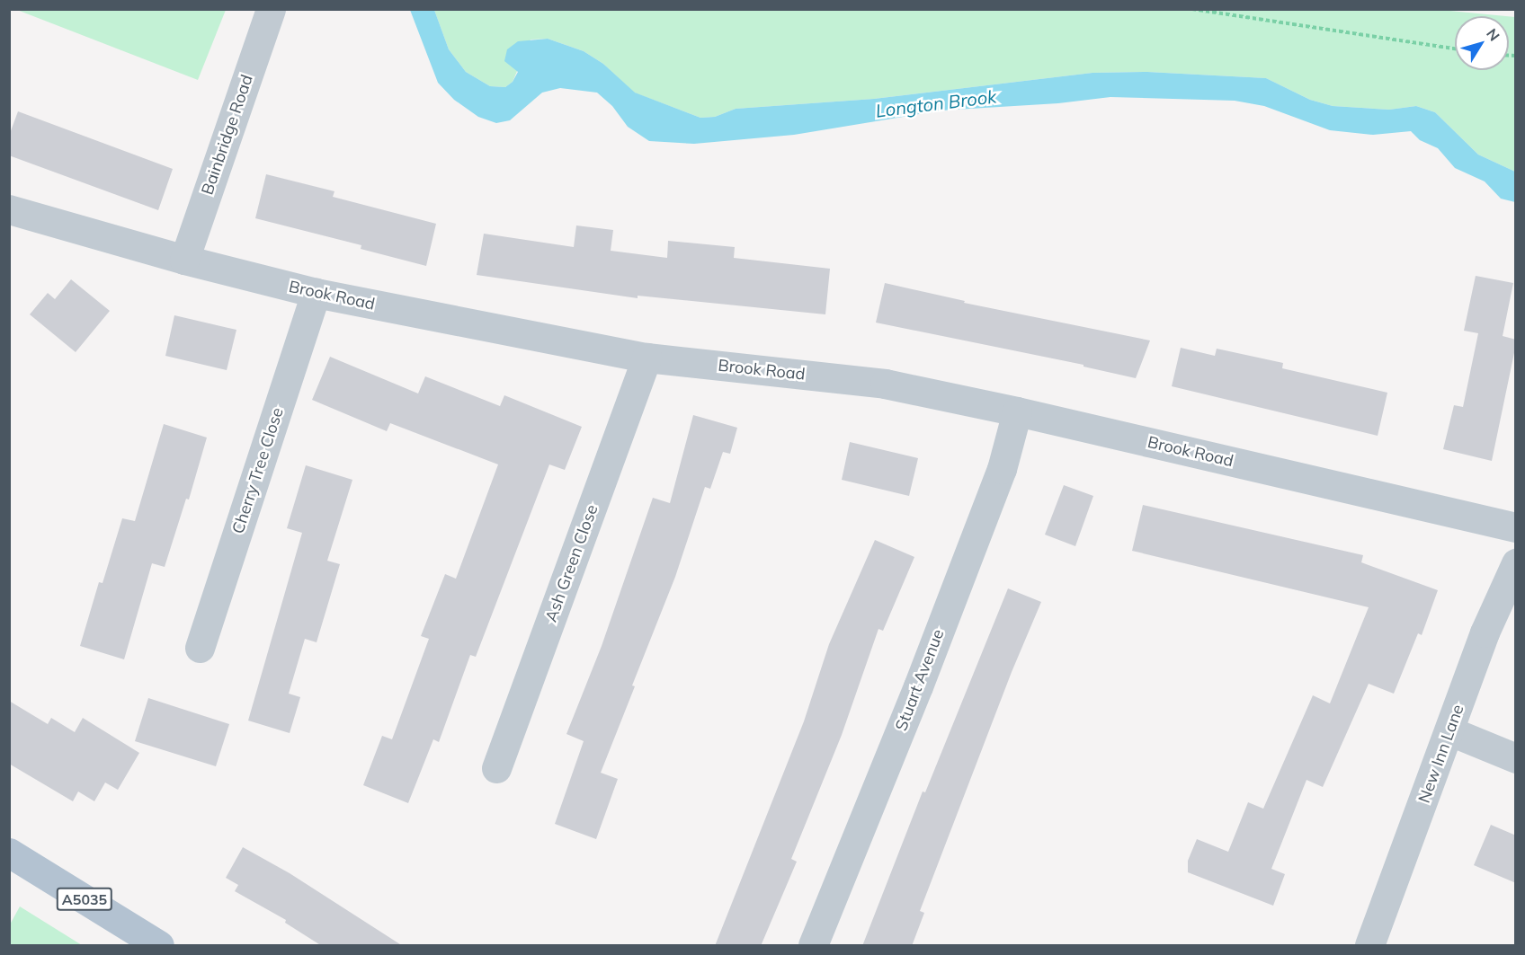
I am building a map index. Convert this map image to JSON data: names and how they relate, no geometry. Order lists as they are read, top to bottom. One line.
{"streets":{"main road":["A5035"],"street":["Bainbridge Road","Brook Road","Cherry Tree Close","Ash Green Close","Stuart Avenue","New Inn Lane"]},"crossings":[["Bainbridge Road","Brook Road"],["Brook Road","Cherry Tree Close"],["Brook Road","Ash Green Close"],["Brook Road","Stuart Avenue"]],"water":["Longton Brook"],"north":"top right"}
